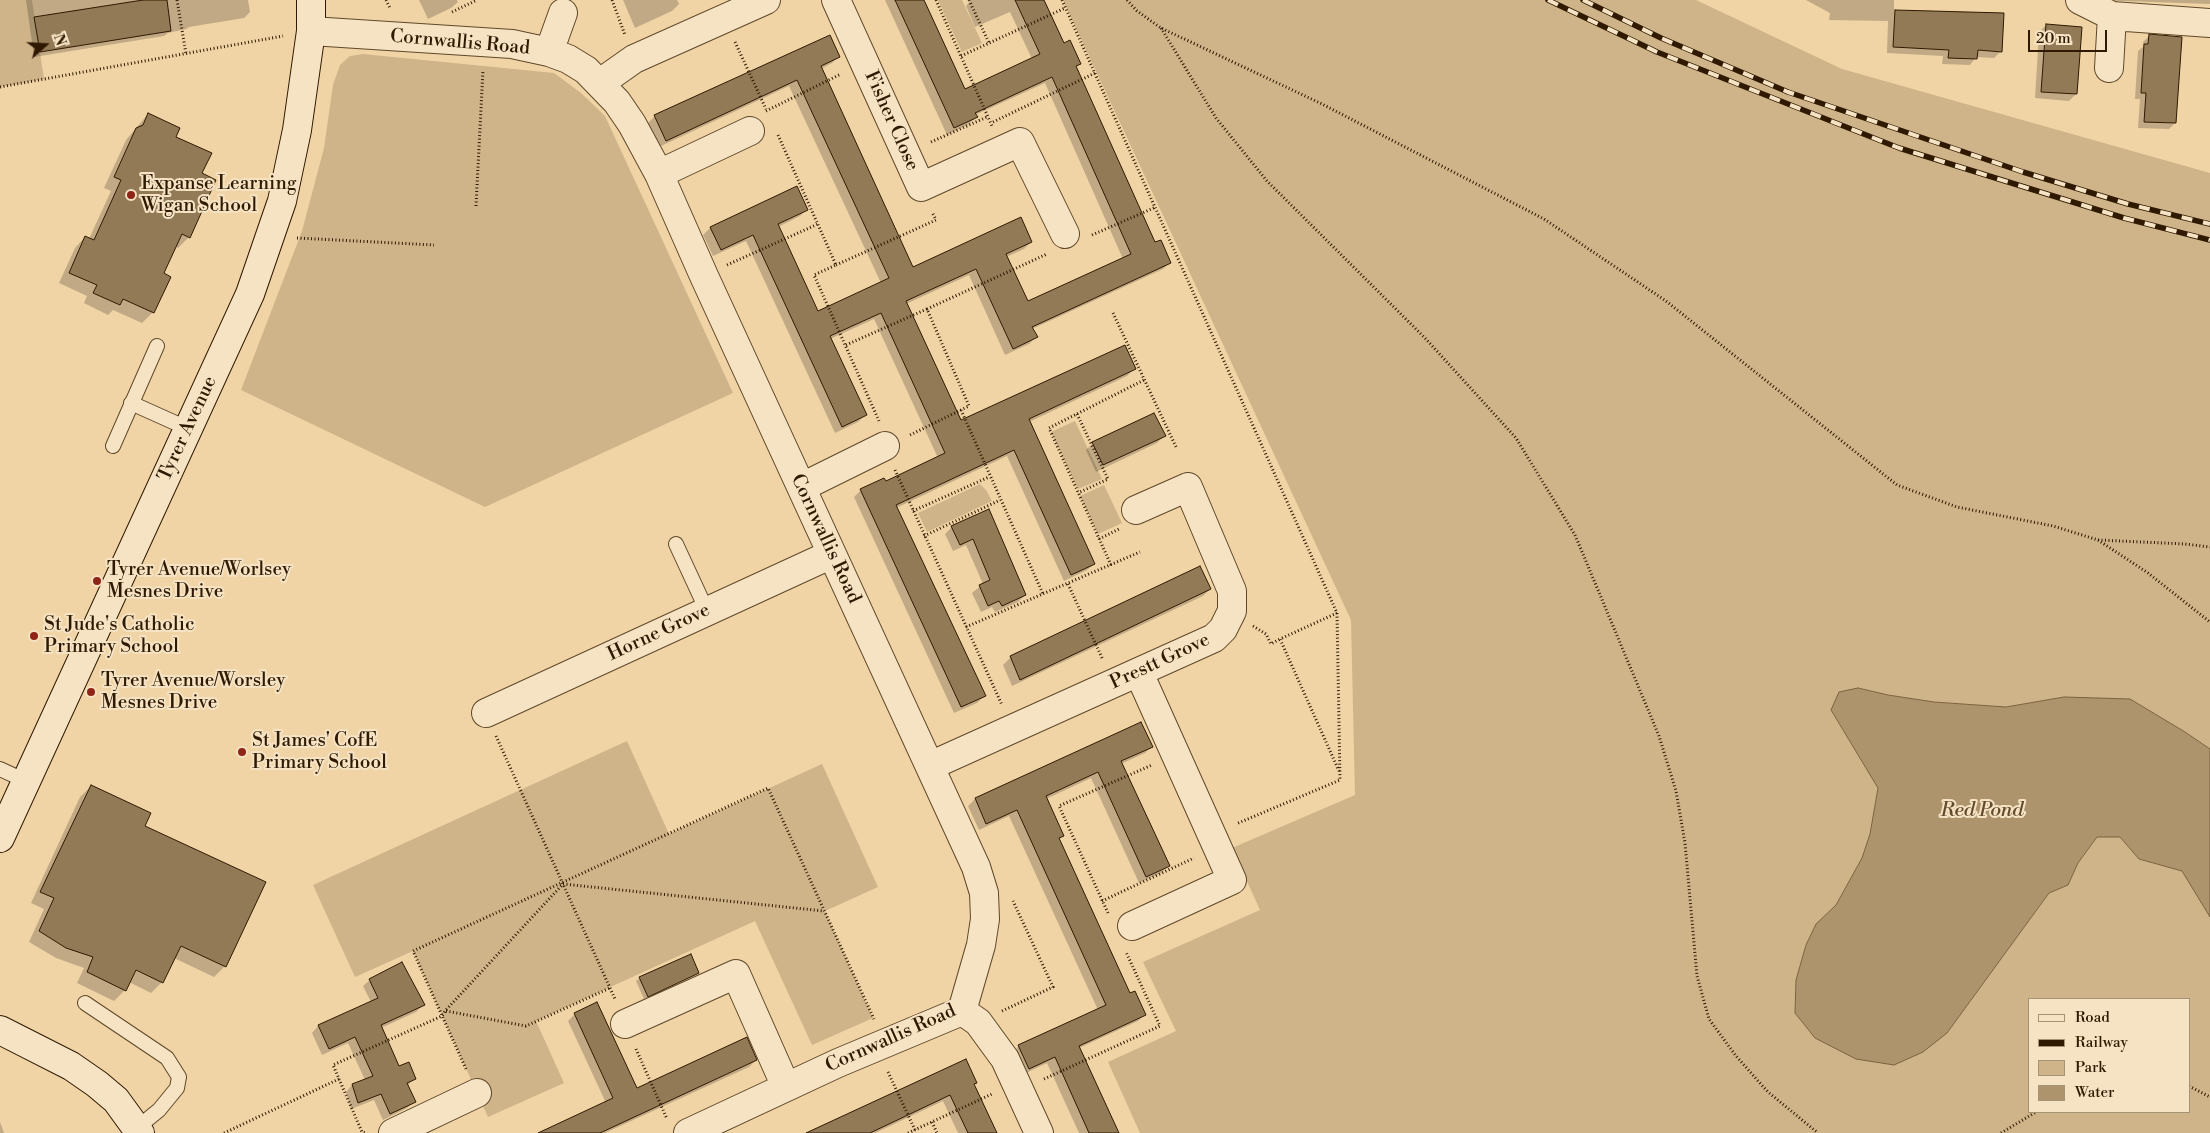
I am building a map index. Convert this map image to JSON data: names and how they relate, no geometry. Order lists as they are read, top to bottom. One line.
{"streets":{"street":["Cornwallis Road","Fisher Close","Tyrer Avenue","Horne Grove","Prestt Grove"]},"crossings":[["Cornwallis Road","Tyrer Avenue"],["Cornwallis Road","Horne Grove"],["Cornwallis Road","Prestt Grove"]],"water":["Red Pond"],"places":["Expanse Learning Wigan School","Tyrer Avenue/Worlsey Mesnes Drive","St Jude's Catholic Primary School","Tyrer Avenue/Worsley Mesnes Drive","St James' CofE Primary School"],"legend":["Road","Railway","Park","Water"],"scale_bar":"20 m","north":"right"}
